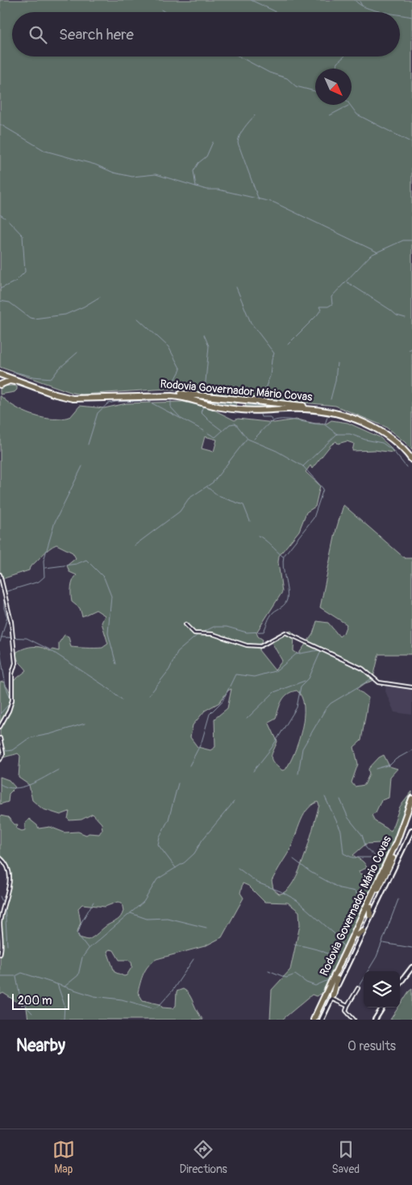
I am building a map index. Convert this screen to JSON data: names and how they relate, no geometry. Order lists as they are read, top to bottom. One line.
{"streets":{"highway":["Rodovia Governador Mário Covas"]},"scale_bar":"200 m","north":"bottom right","page":{"search":"Search here","scale":"200 m","heading":["Nearby","0 results"],"nav":["Map","Directions","Saved"]}}
